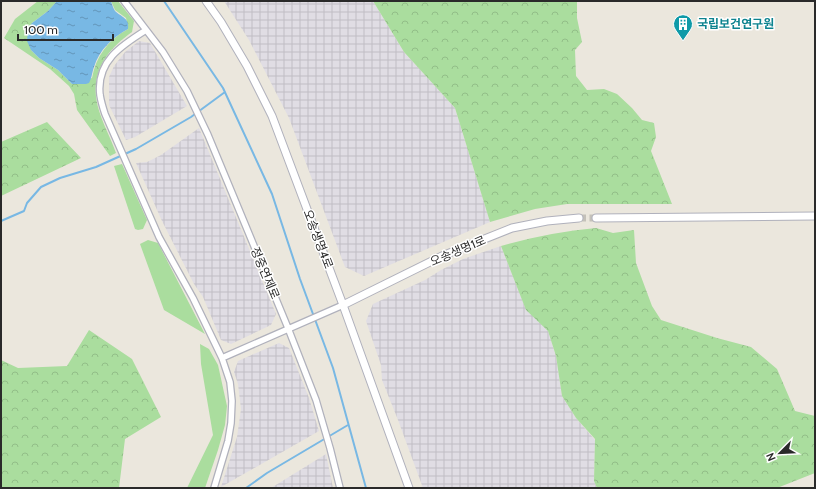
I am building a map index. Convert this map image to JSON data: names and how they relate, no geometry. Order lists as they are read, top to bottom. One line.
{"streets":{"street":["오송생명4로","오송생명1로","정중연제로"]},"crossings":[["오송생명4로","오송생명1로"]],"places":{"building":["국립보건연구원"]},"scale_bar":"100 m","north":"bottom left"}
